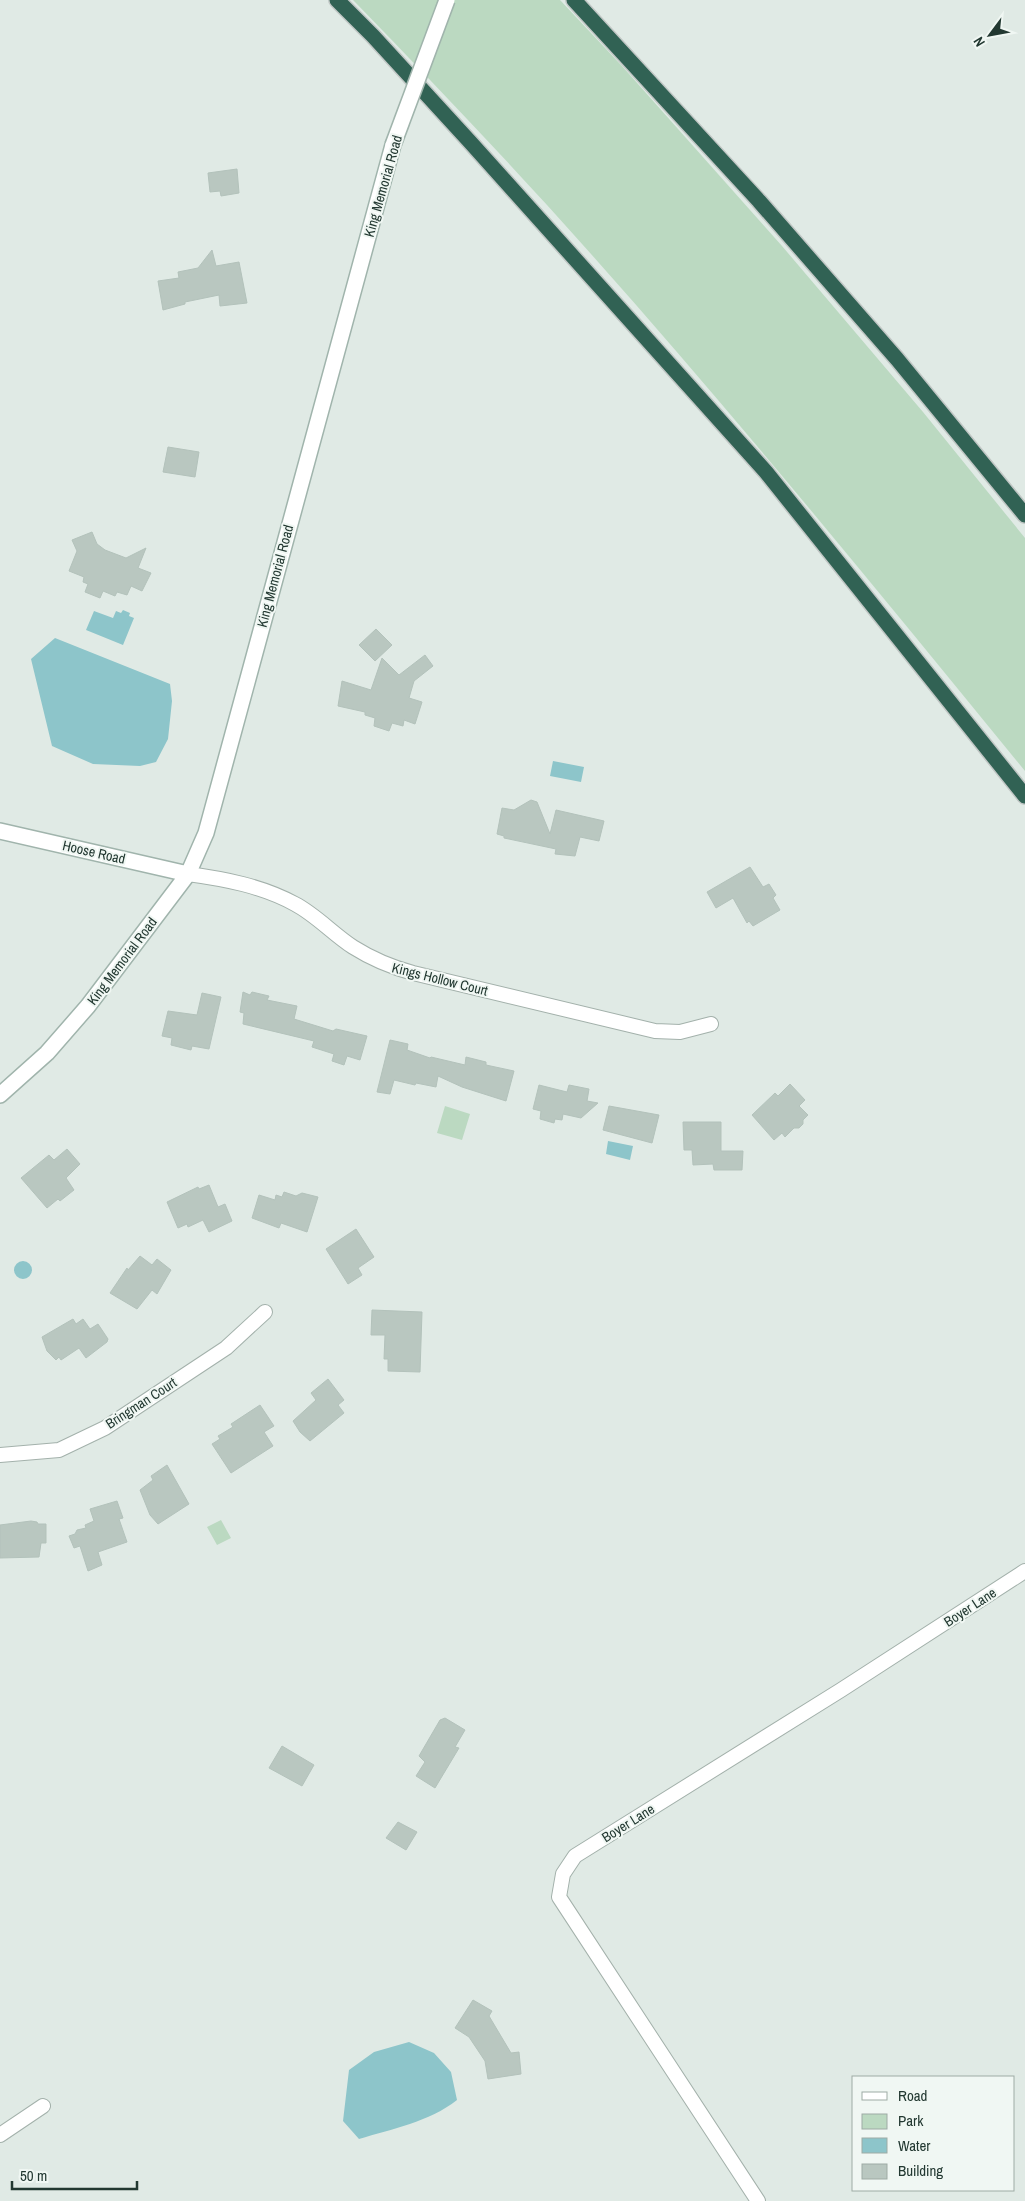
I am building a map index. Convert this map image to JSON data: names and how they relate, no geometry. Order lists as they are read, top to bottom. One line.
{"streets":{"street":["King Memorial Road","Hoose Road","Kings Hollow Court","Bringman Court","Boyer Lane"]},"crossings":[["King Memorial Road","Hoose Road"],["King Memorial Road","Kings Hollow Court"],["Hoose Road","Kings Hollow Court"]],"legend":["Road","Park","Water","Building"],"scale_bar":"50 m","north":"bottom left"}
